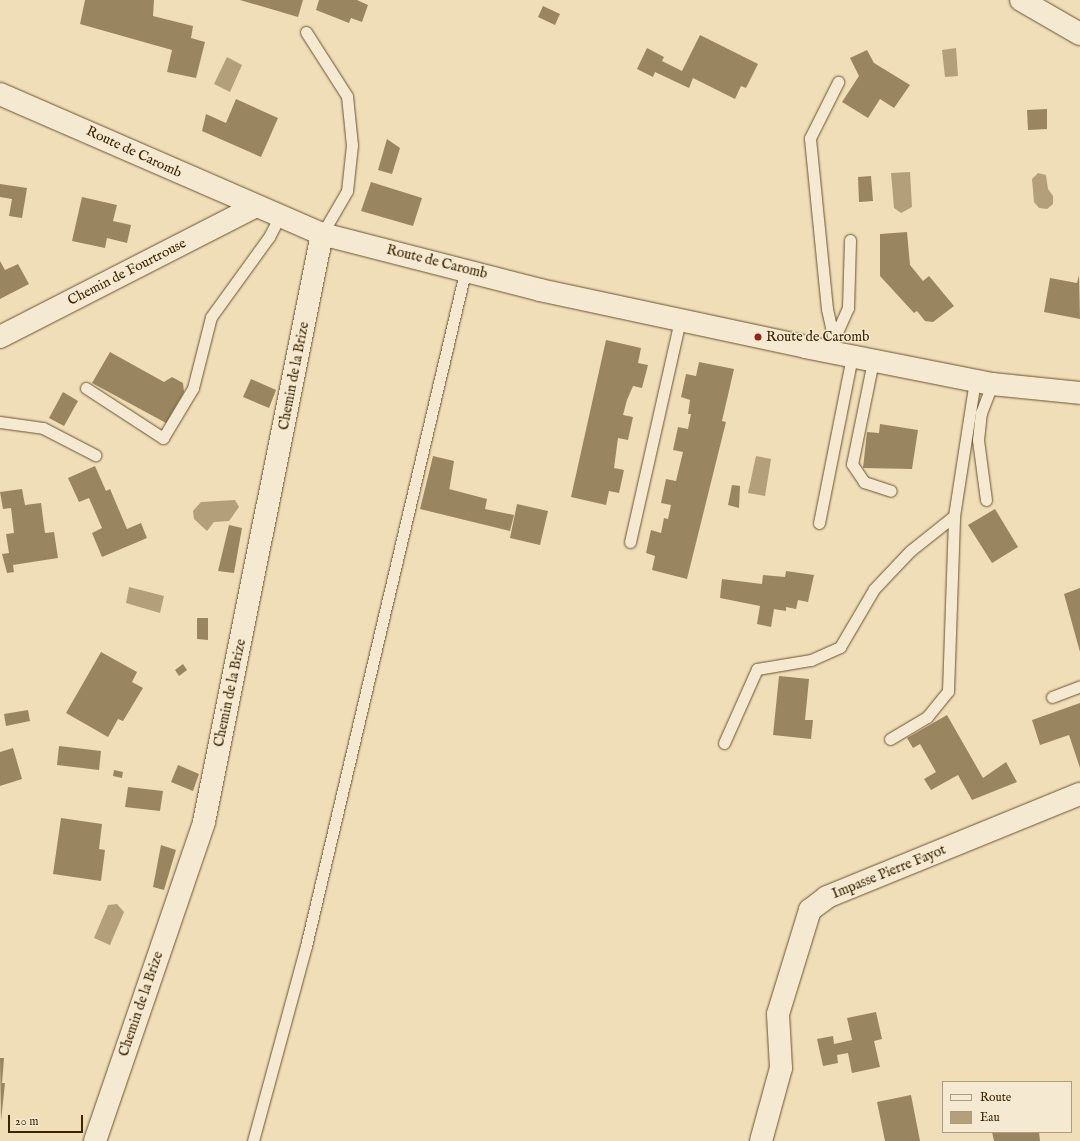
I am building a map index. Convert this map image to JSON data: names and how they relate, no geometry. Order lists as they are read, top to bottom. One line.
{"streets":{"street":["Route de Caromb","Chemin de Fourtrouse","Chemin de la Brize","Impasse Pierre Fayot"]},"crossings":[["Route de Caromb","Chemin de Fourtrouse"],["Route de Caromb","Chemin de la Brize"]],"places":["Route de Caromb"],"legend":["Route","Eau"],"scale_bar":"20 m"}
